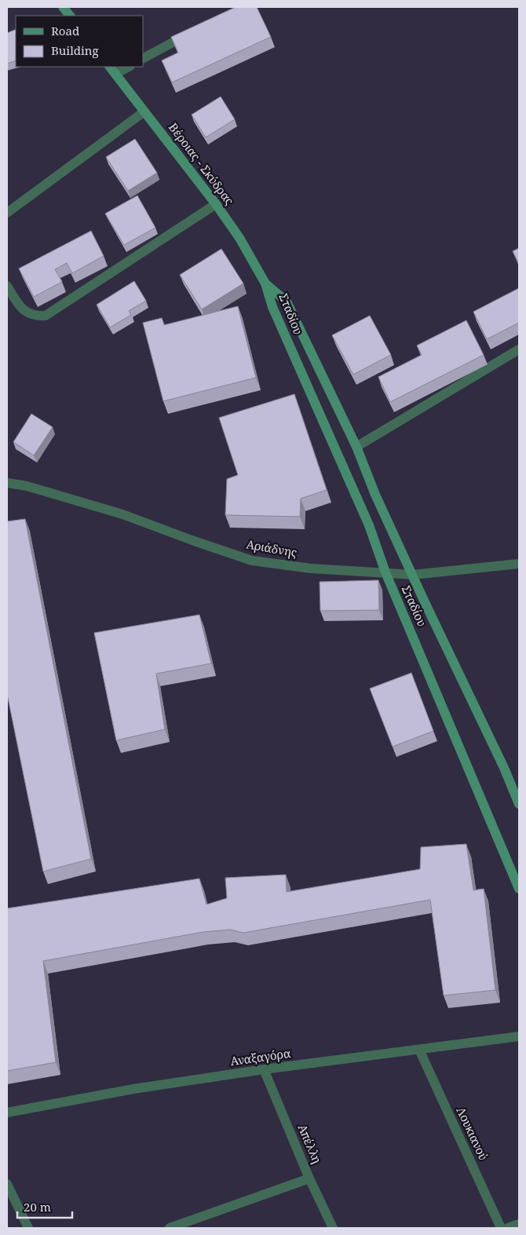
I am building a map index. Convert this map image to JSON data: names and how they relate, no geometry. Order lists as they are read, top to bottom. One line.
{"streets":{"main road":["Βέροιας - Σκύδρας","Σταδίου"],"street":["Αριάδνης","Αναξαγόρα","Λουκιανού","Απέλλη"]},"crossings":[["Βέροιας - Σκύδρας","Σταδίου"],["Σταδίου","Αριάδνης"],["Αναξαγόρα","Λουκιανού"],["Αναξαγόρα","Απέλλη"]],"legend":["Road","Building"],"scale_bar":"20 m"}
